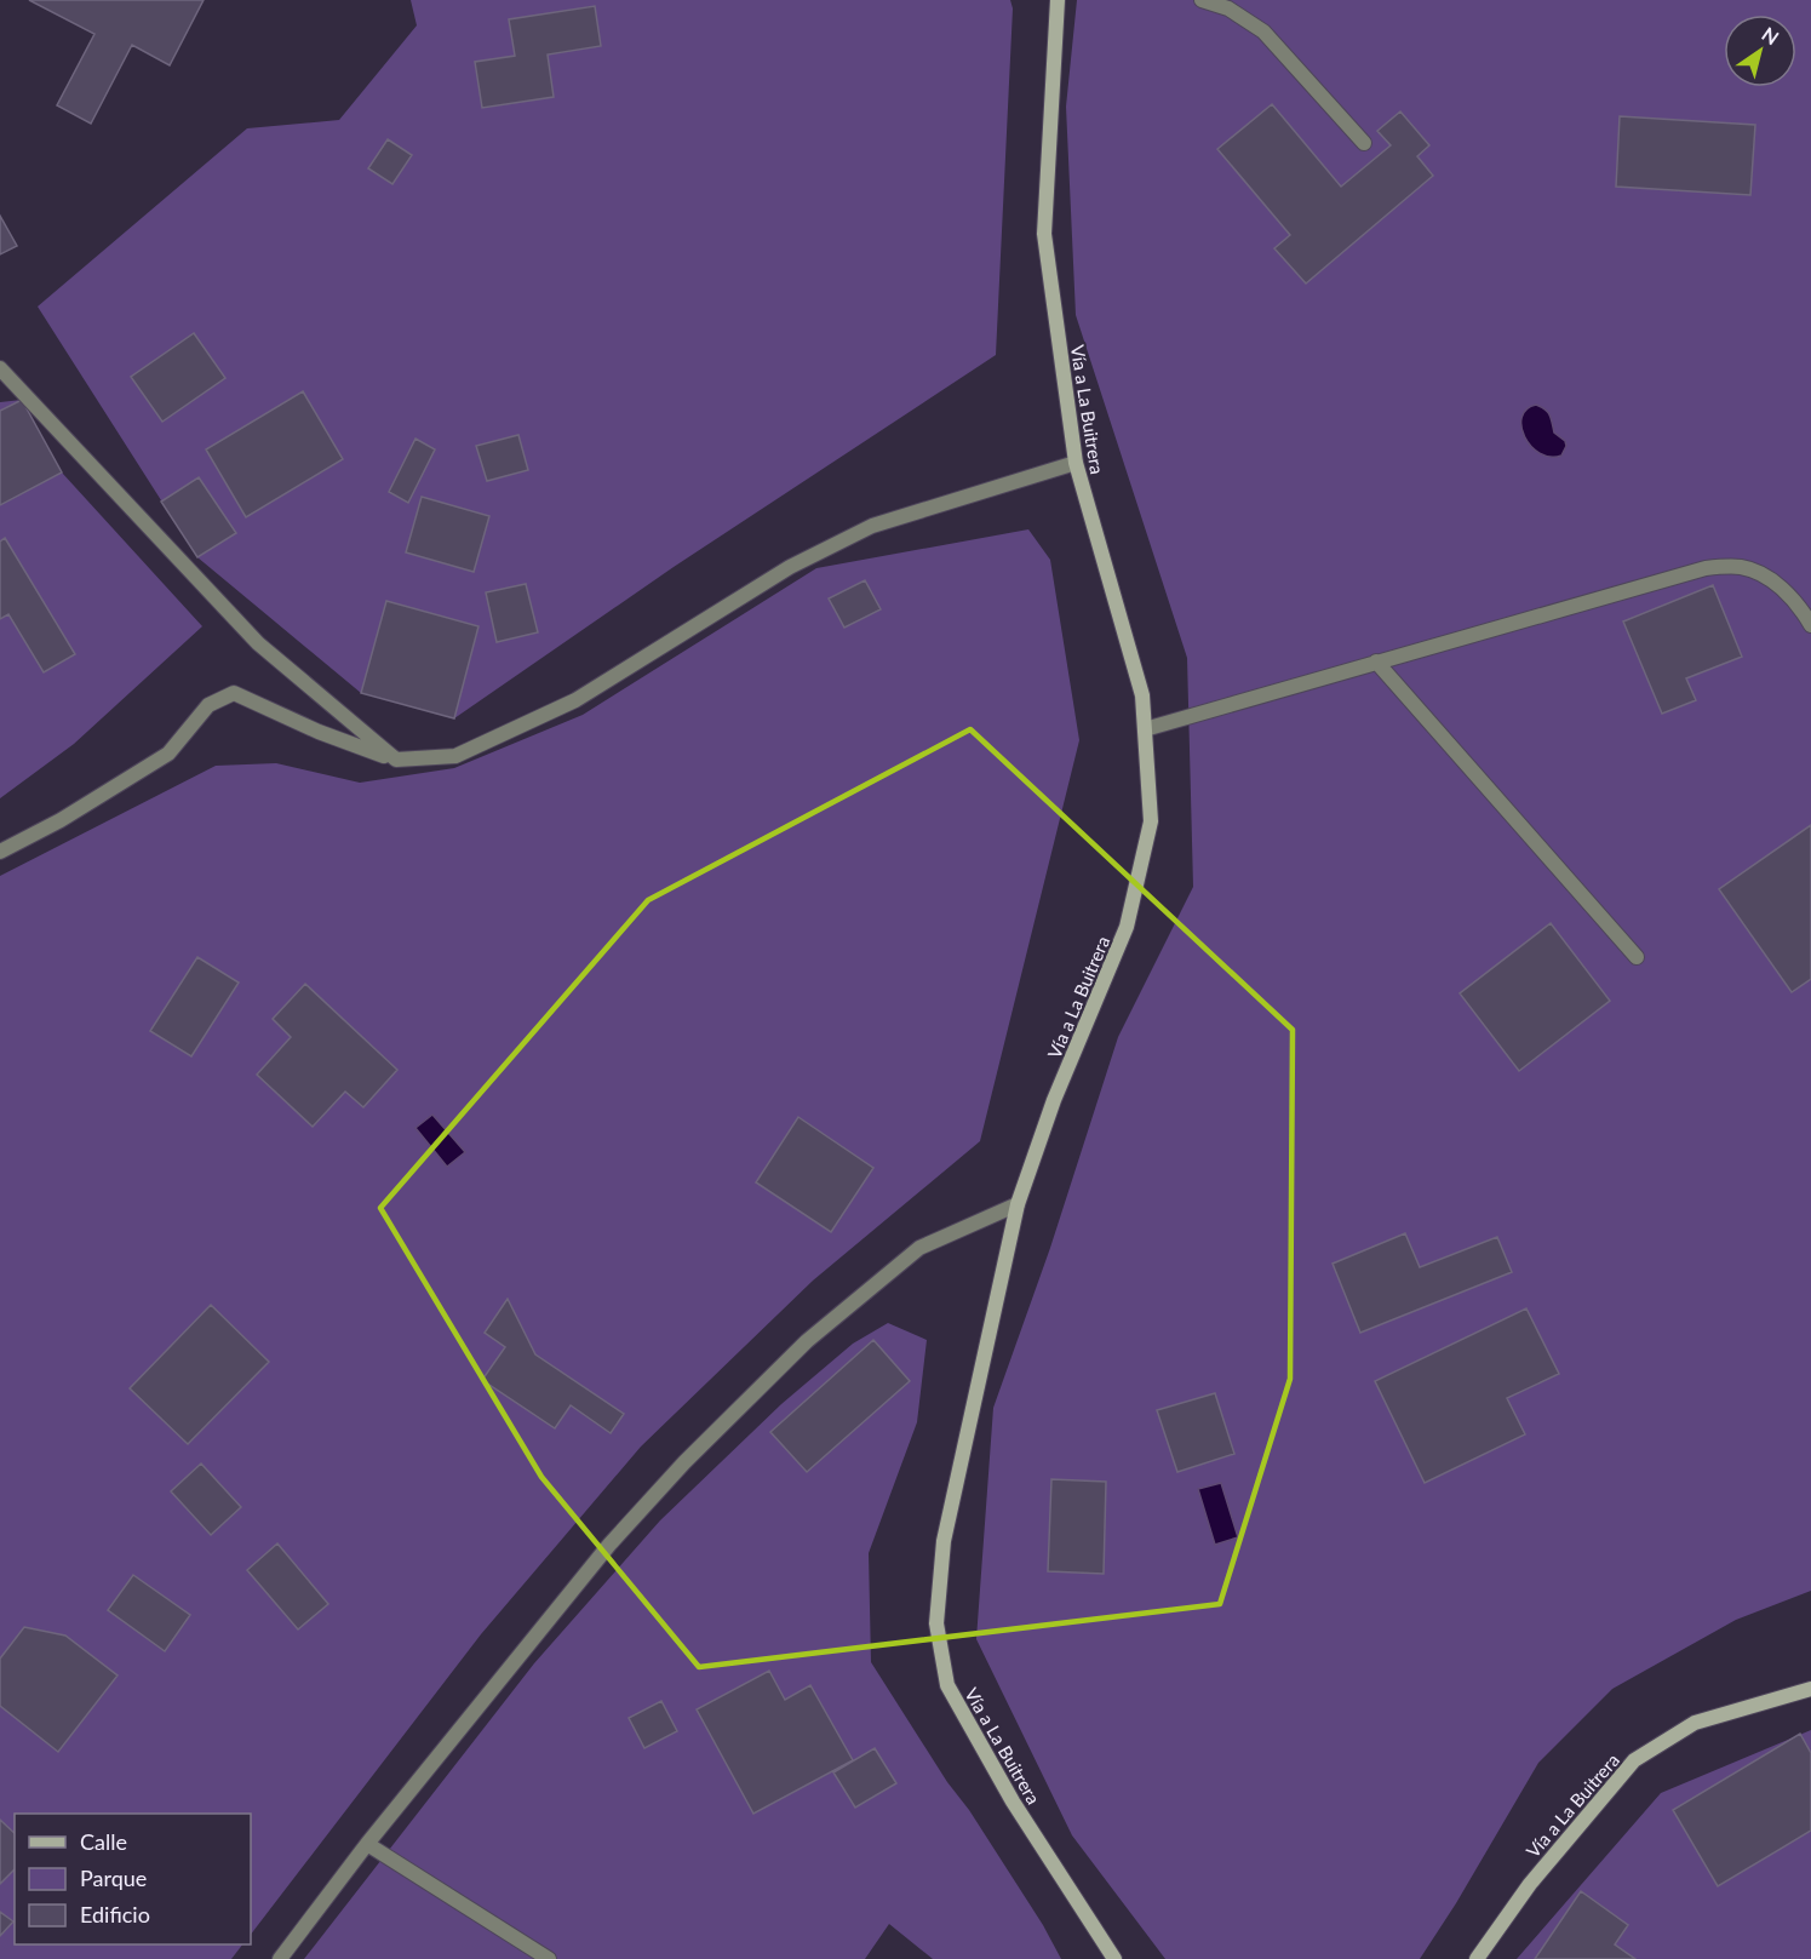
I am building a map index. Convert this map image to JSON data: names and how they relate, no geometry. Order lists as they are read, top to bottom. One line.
{"streets":{"street":["Vía a La Buitrera"]},"legend":["Calle","Parque","Edificio"],"north":"top right"}
